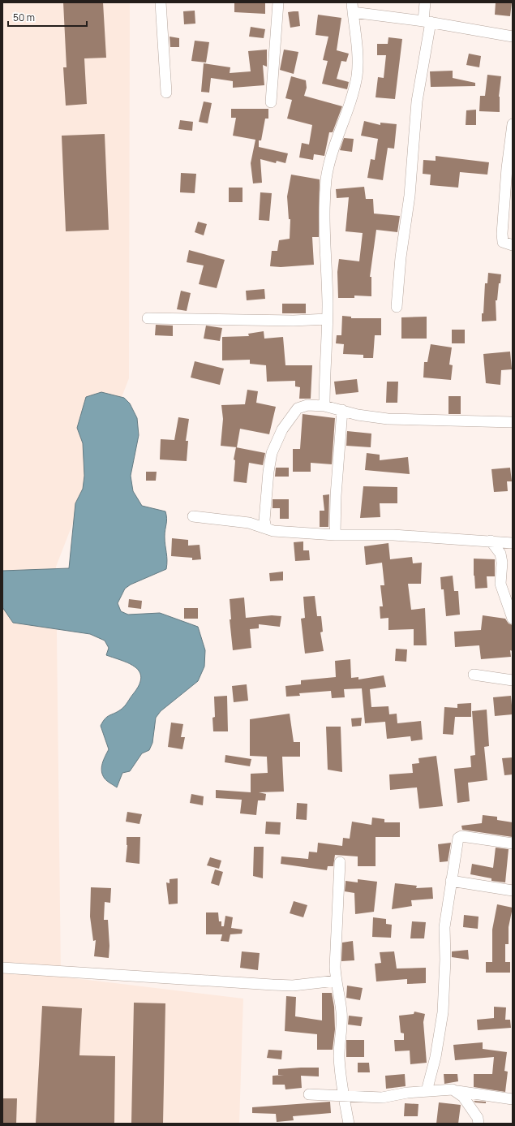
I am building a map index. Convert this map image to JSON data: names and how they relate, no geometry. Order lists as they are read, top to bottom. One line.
{"scale_bar":"50 m"}
